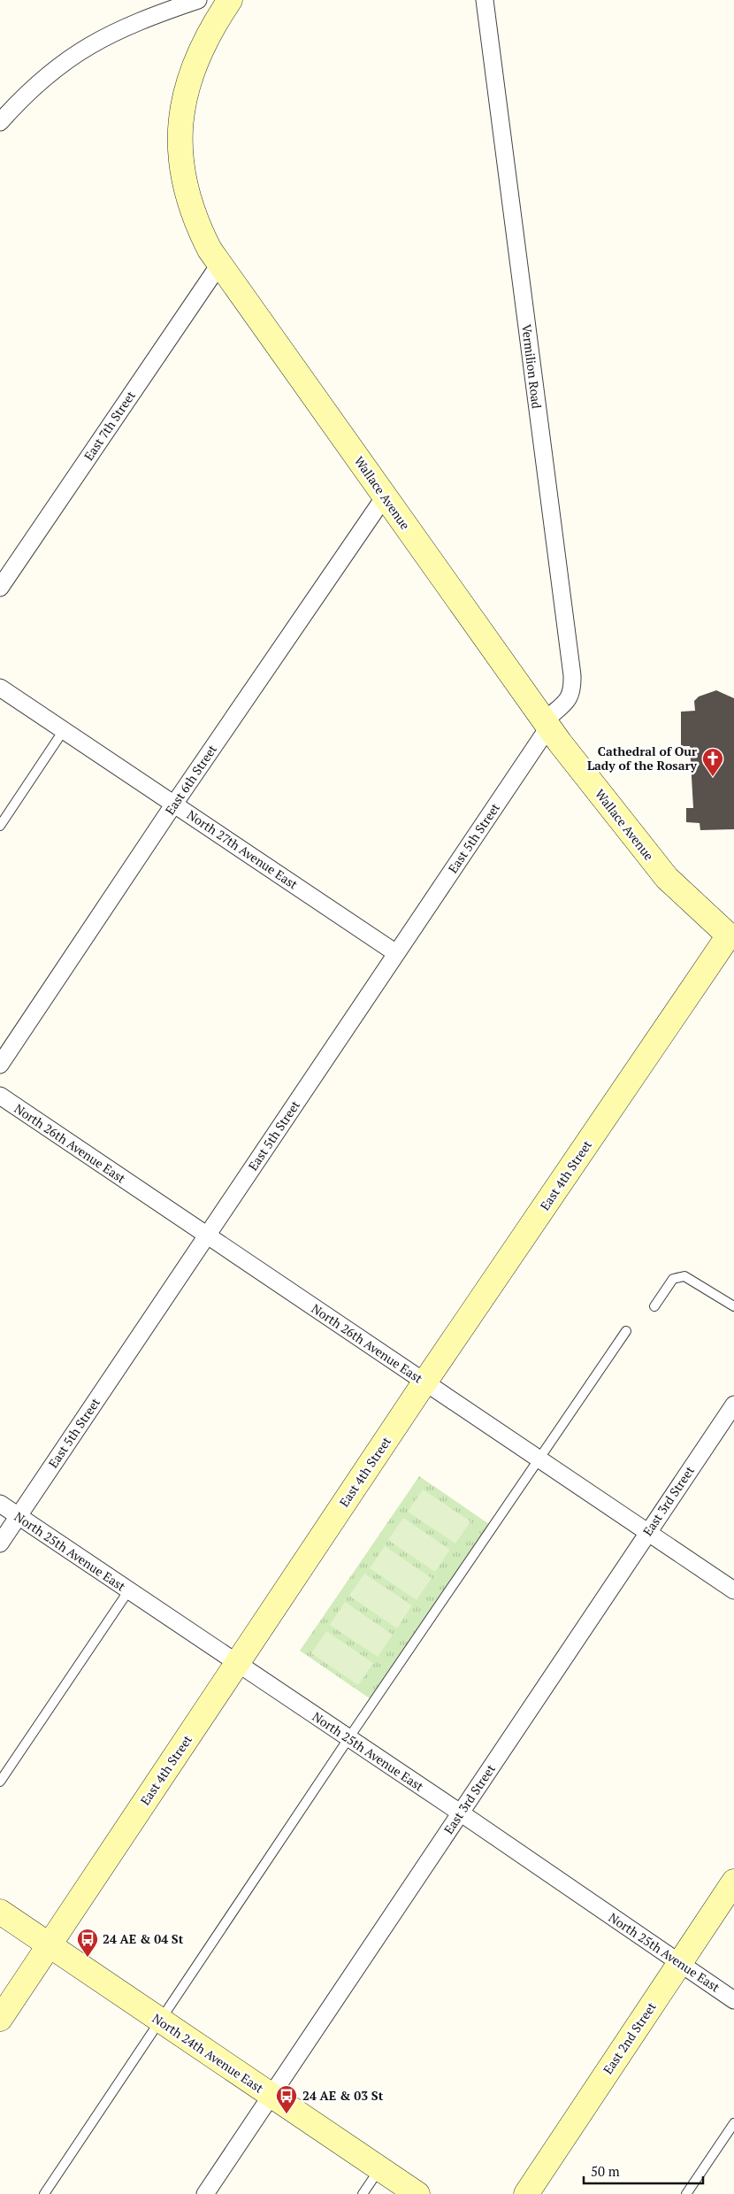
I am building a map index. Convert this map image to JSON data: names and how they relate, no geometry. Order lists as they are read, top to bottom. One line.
{"streets":{"main road":["Wallace Avenue","East 4th Street","East 2nd Street","North 24th Avenue East"],"street":["Vermilion Road","East 7th Street","East 6th Street","East 5th Street","North 27th Avenue East","North 26th Avenue East","East 3rd Street","North 25th Avenue East"]},"crossings":[["Vermilion Road","Wallace Avenue"],["Vermilion Road","East 5th Street"],["East 7th Street","Wallace Avenue"],["Wallace Avenue","East 6th Street"],["Wallace Avenue","East 5th Street"],["Wallace Avenue","East 4th Street"],["East 6th Street","North 27th Avenue East"],["East 5th Street","North 27th Avenue East"],["East 5th Street","North 26th Avenue East"],["East 5th Street","North 25th Avenue East"],["North 26th Avenue East","East 4th Street"],["North 26th Avenue East","East 3rd Street"],["East 4th Street","North 25th Avenue East"],["East 4th Street","North 24th Avenue East"],["East 3rd Street","North 25th Avenue East"],["East 3rd Street","North 24th Avenue East"],["North 25th Avenue East","East 2nd Street"]],"places":{"church":["Cathedral of Our Lady of the Rosary"],"bus stop":["24 AE & 04 St","24 AE & 03 St"]},"scale_bar":"50 m"}
